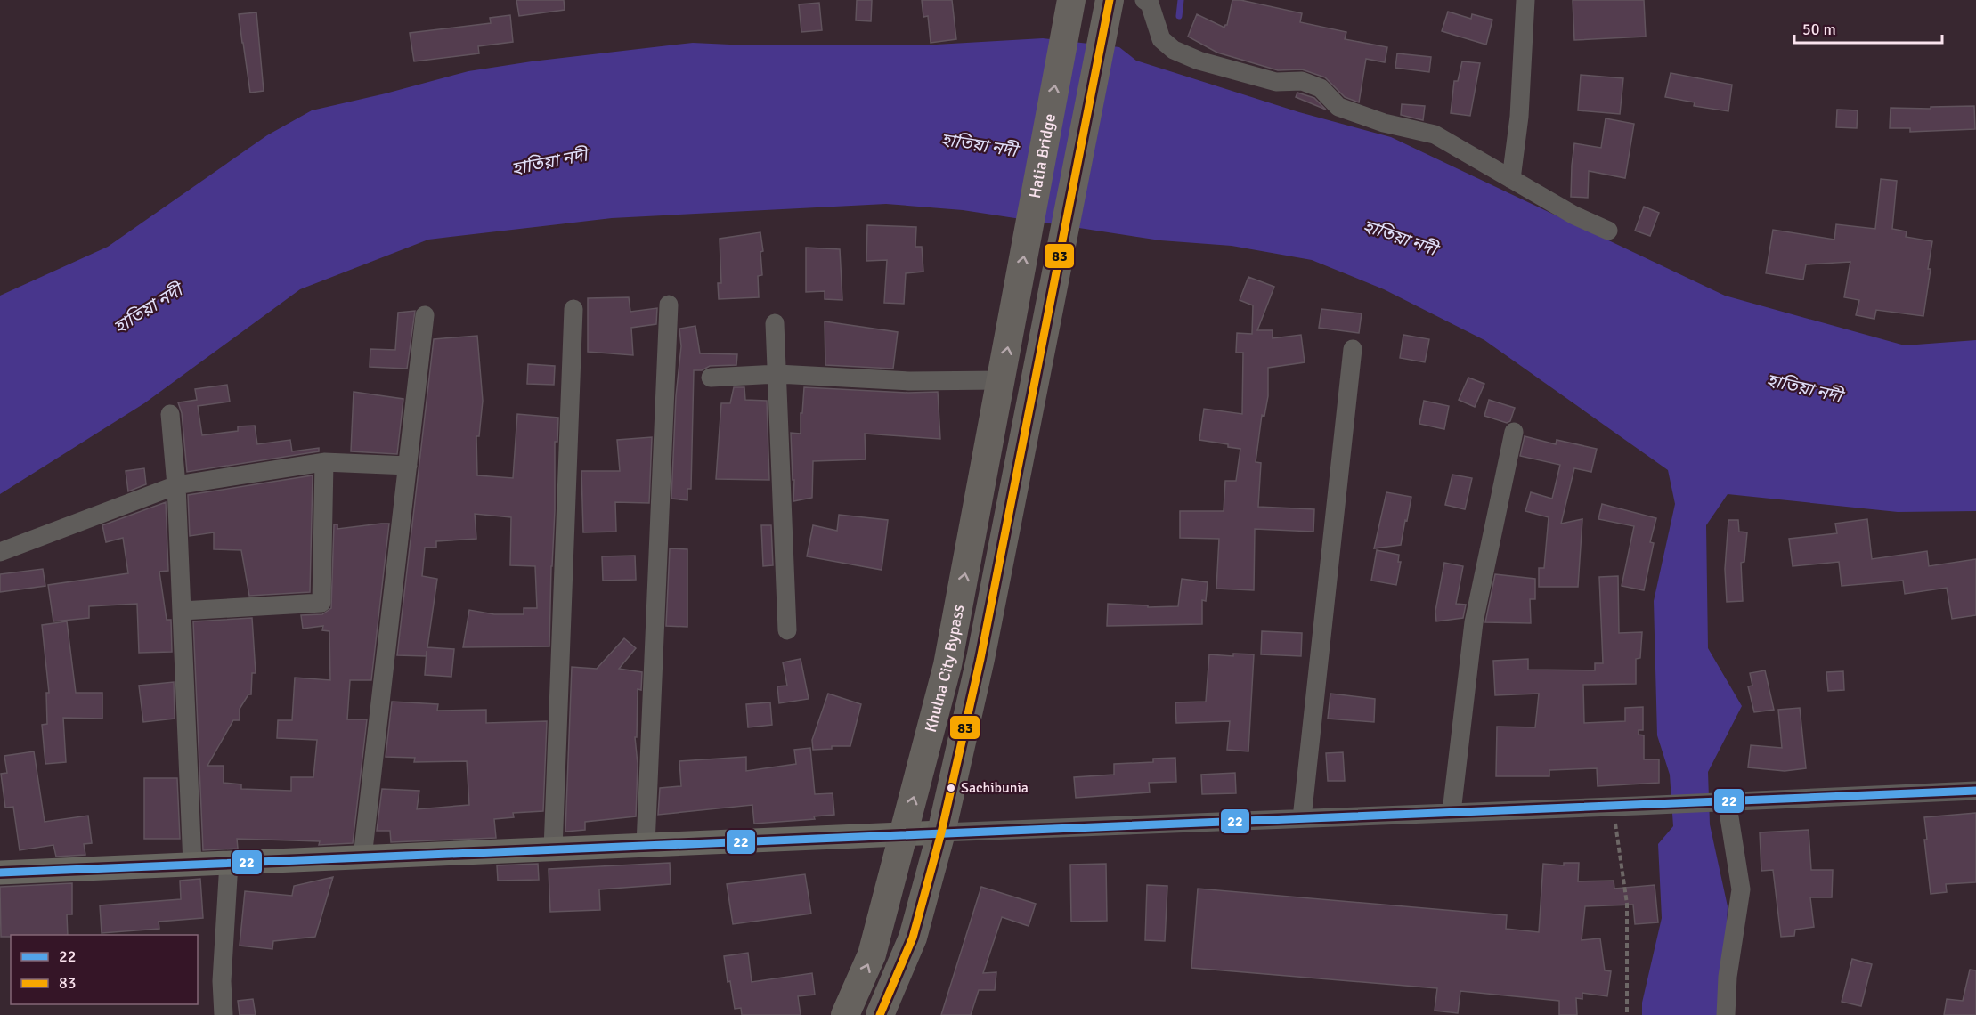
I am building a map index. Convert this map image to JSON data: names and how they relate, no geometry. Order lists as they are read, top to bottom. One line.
{"streets":{"highway":["Hatia Bridge","Khulna City Bypass"]},"crossings":[["Hatia Bridge","Khulna City Bypass"]],"one_way":["Hatia Bridge"],"water":["হাতিয়া নদী"],"places":["Sachibunia"],"lines":["transit line 83","transit line 22"],"legend":["22","83"],"scale_bar":"50 m"}
